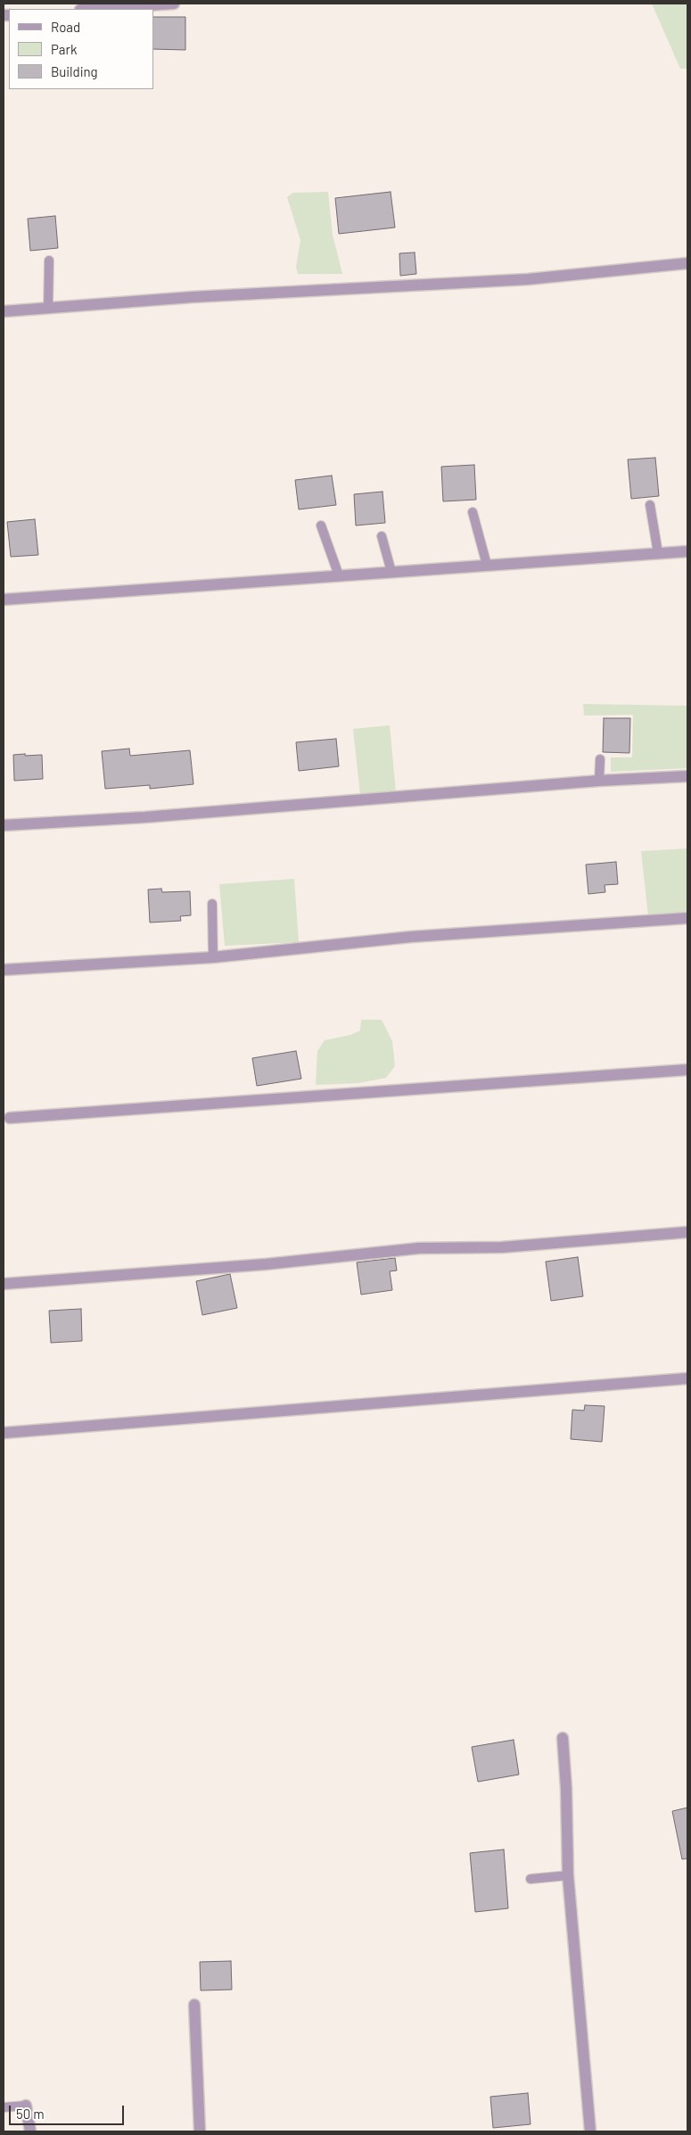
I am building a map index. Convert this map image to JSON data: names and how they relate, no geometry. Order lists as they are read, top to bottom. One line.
{"legend":["Road","Park","Building"],"scale_bar":"50 m"}
